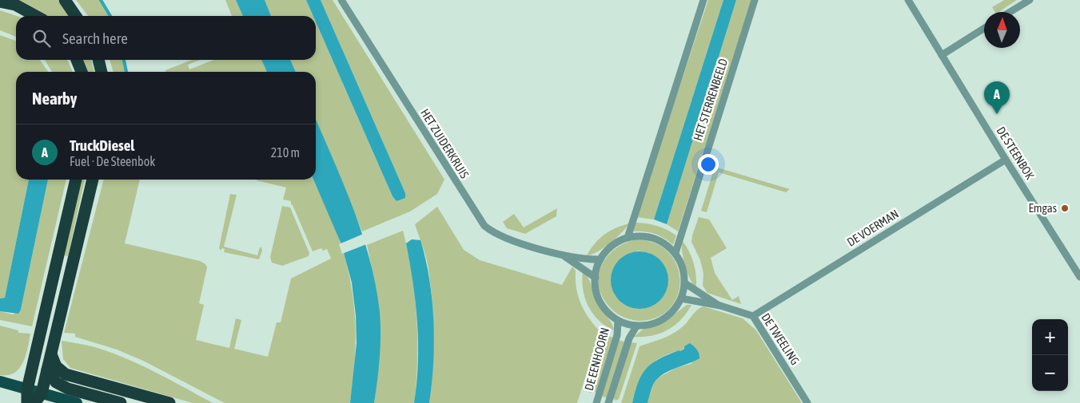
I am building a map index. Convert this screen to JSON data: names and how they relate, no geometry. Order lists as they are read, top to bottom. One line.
{"streets":{"street":["HET STERRENBEELD","HET ZUIDERKRUIS","DE STEENBOK","DE VOERMAN","DE TWEELING","DE EENHOORN"]},"crossings":[["HET STERRENBEELD","HET ZUIDERKRUIS"],["HET STERRENBEELD","DE TWEELING"],["HET STERRENBEELD","DE EENHOORN"],["HET ZUIDERKRUIS","DE TWEELING"],["HET ZUIDERKRUIS","DE EENHOORN"],["DE STEENBOK","DE VOERMAN"],["DE VOERMAN","DE TWEELING"],["DE TWEELING","DE EENHOORN"]],"places":["Emgas"],"north":"top","page":{"search":"Search here","heading":"Nearby","pins":"A","list":[{"mark":"A","name":"TruckDiesel","note":"Fuel · De Steenbok","value":"210 m"}],"map_buttons":["+","−"]}}
